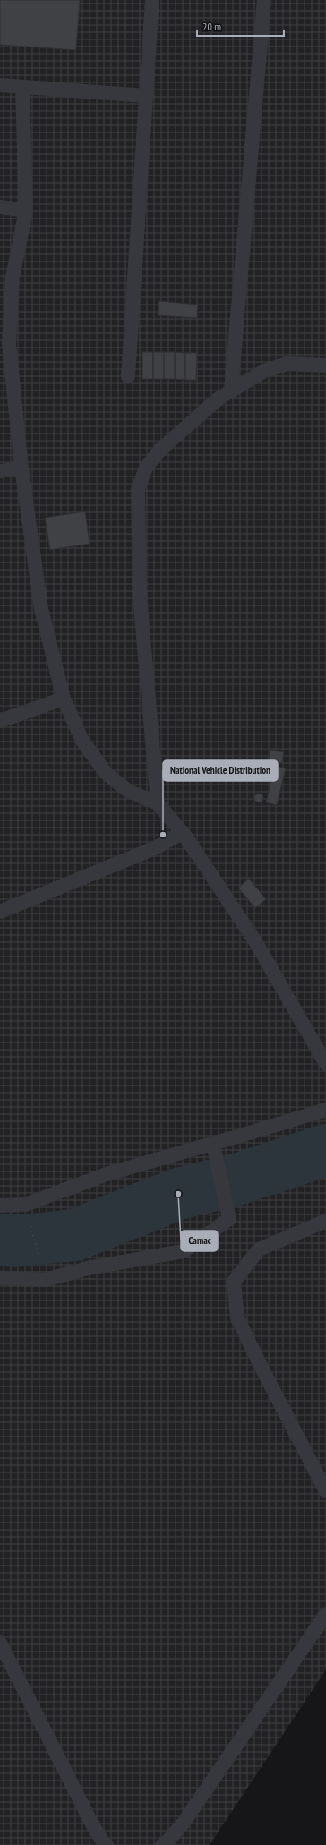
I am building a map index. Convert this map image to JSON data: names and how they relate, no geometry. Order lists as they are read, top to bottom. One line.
{"places":["National Vehicle Distribution","Camac"],"scale_bar":"20 m"}
